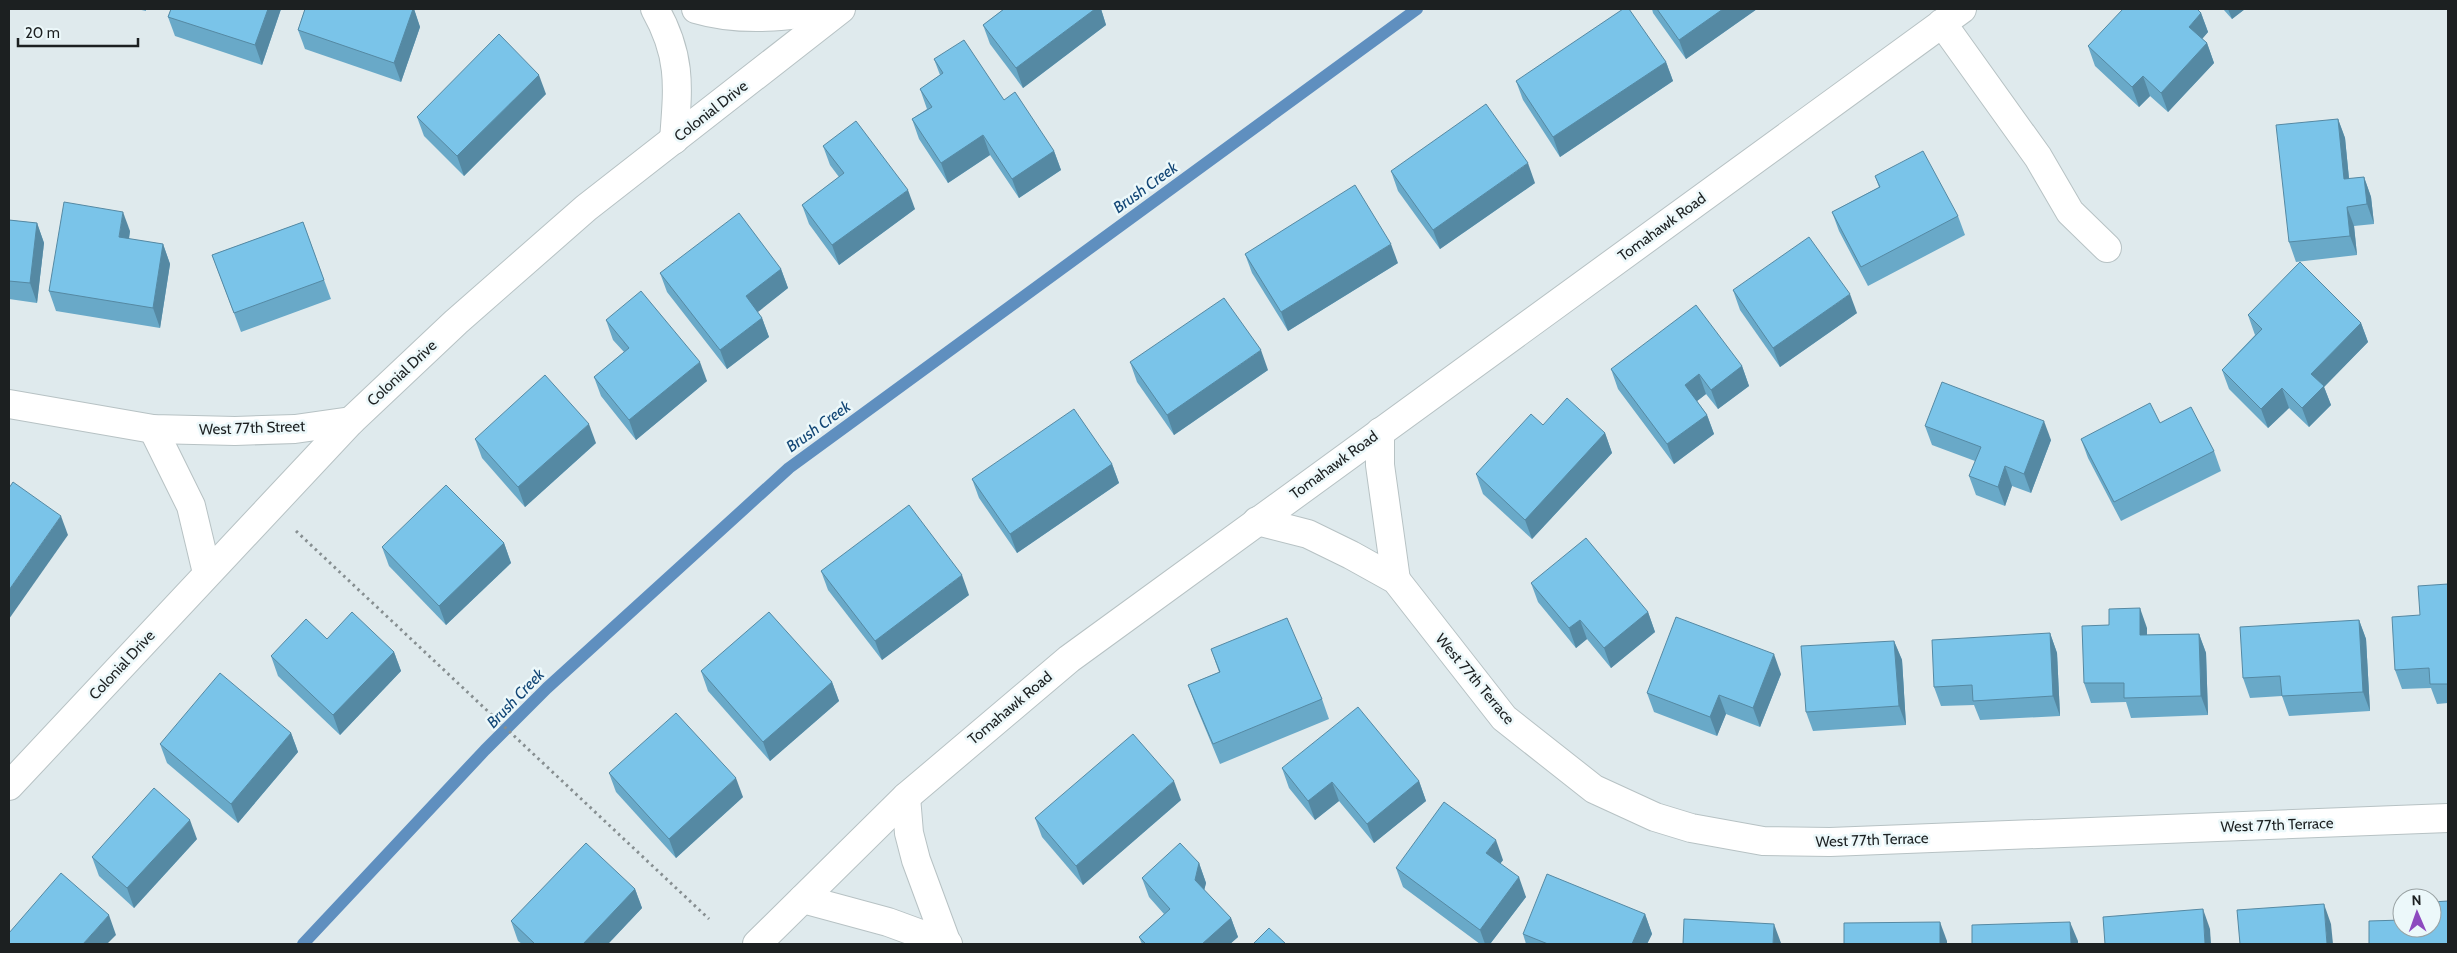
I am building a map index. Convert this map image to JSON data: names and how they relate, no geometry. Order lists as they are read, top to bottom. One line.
{"streets":{"street":["Colonial Drive","Tomahawk Road","West 77th Street","West 77th Terrace"]},"crossings":[["Colonial Drive","West 77th Street"],["Tomahawk Road","West 77th Terrace"]],"water":["Brush Creek"],"scale_bar":"20 m","north":"top"}
